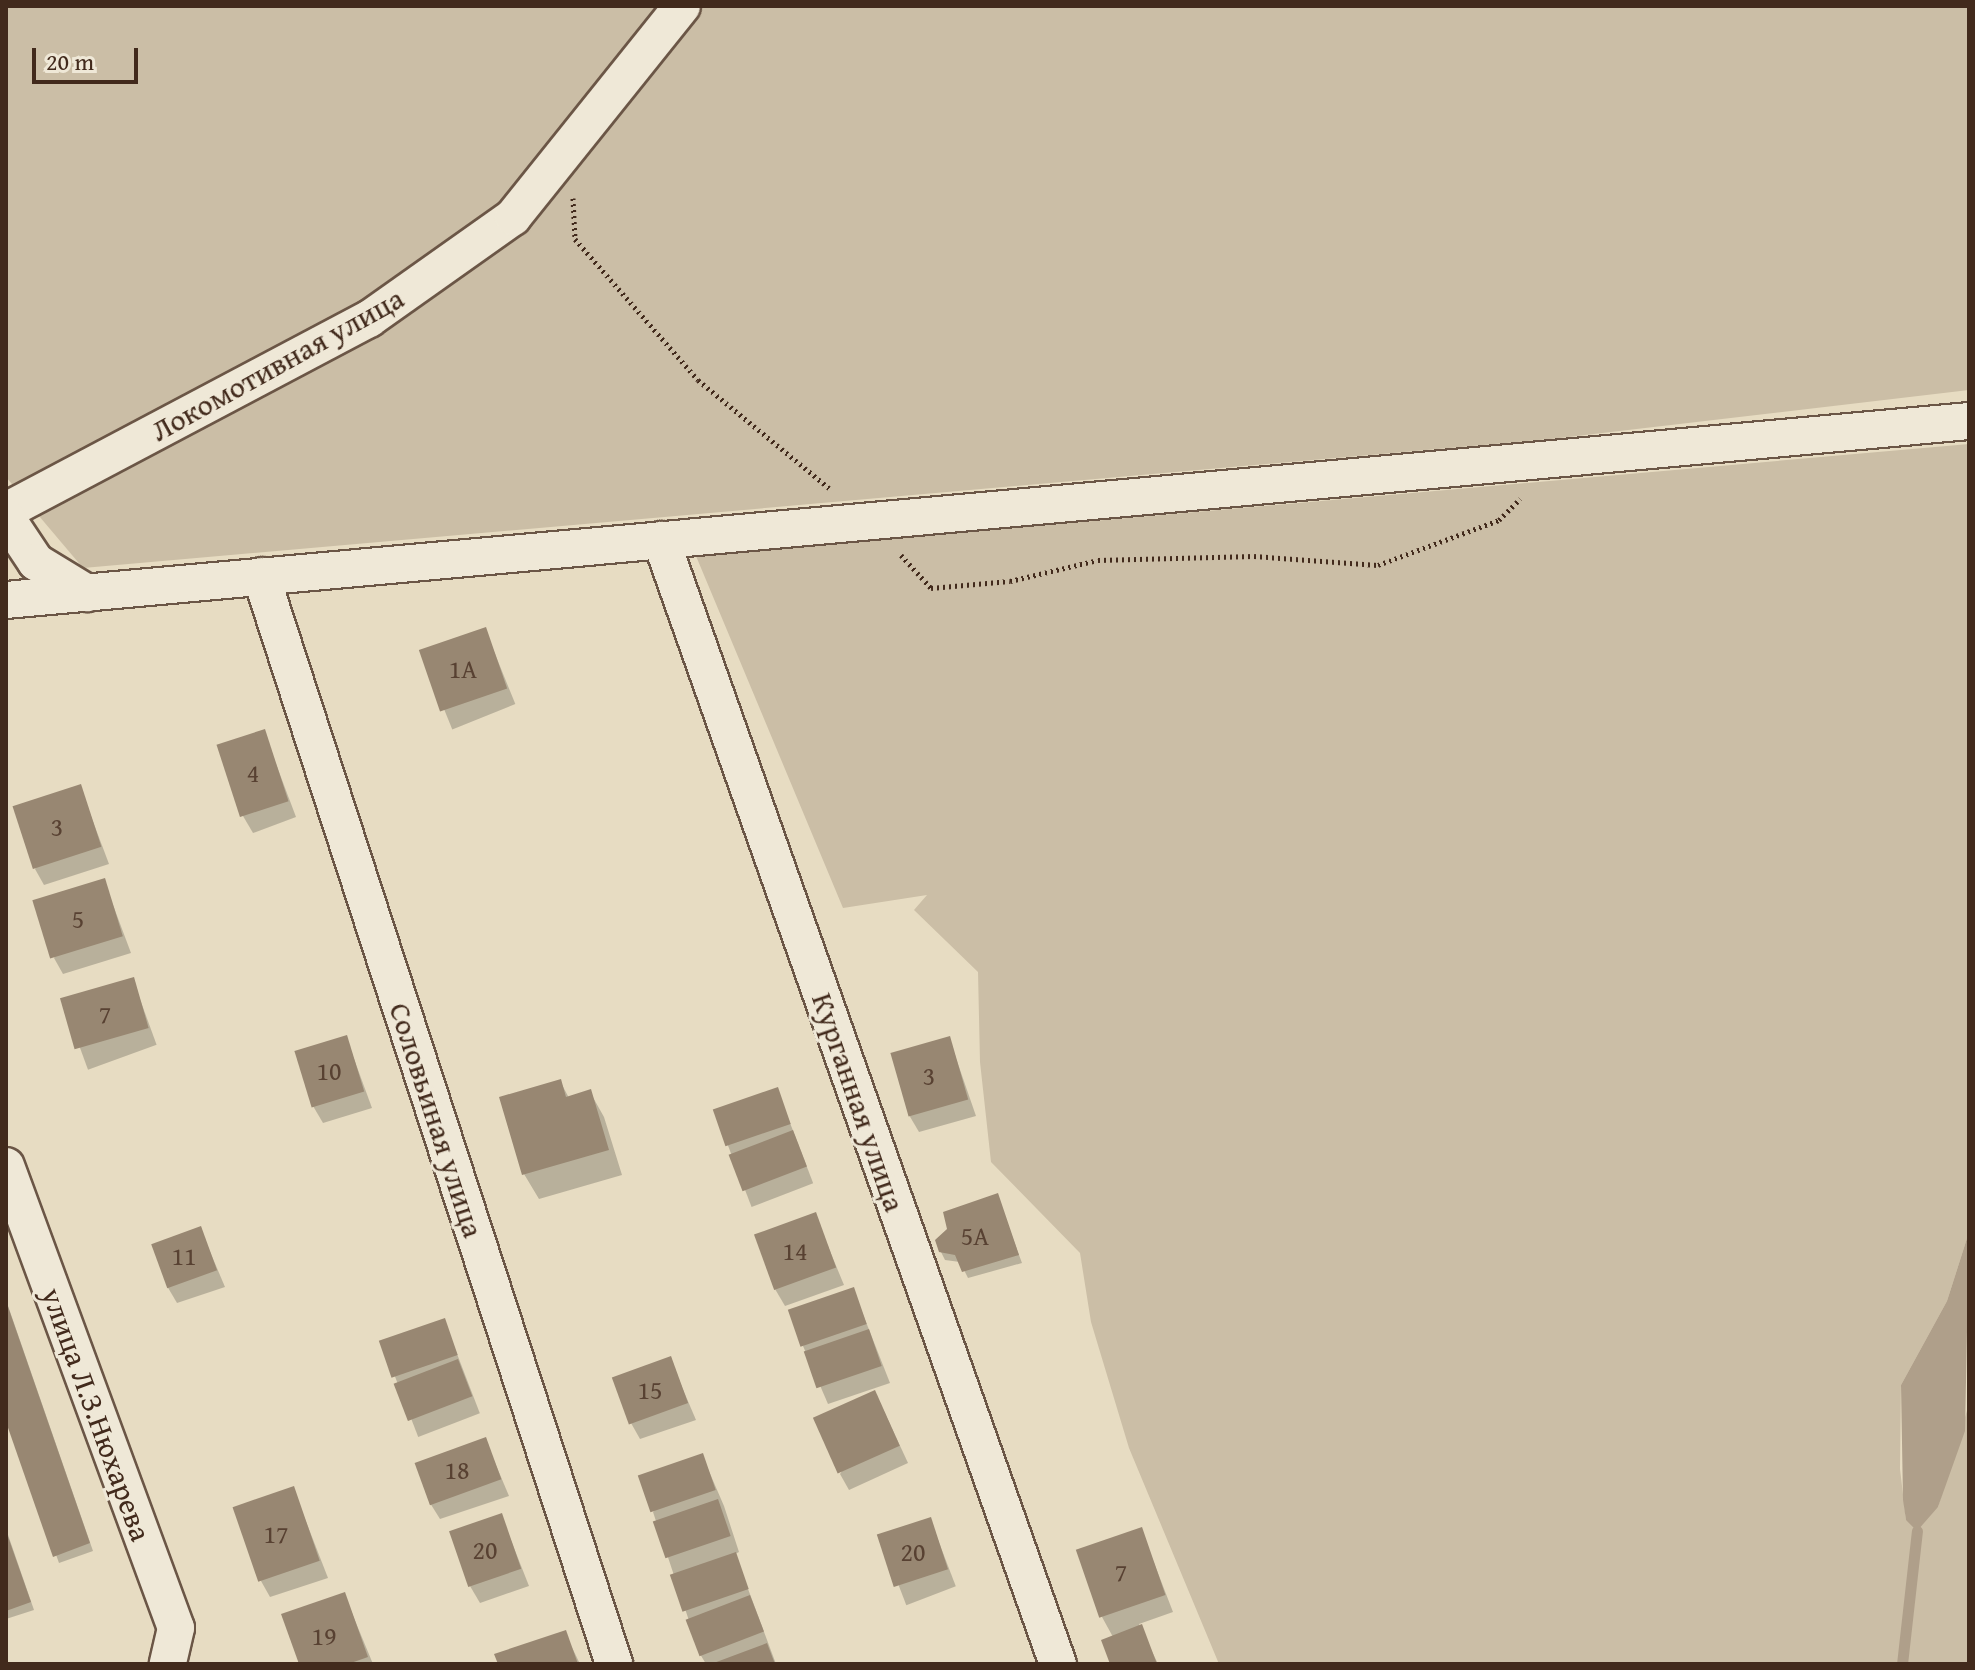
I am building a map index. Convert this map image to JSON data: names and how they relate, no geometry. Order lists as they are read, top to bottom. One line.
{"streets":{"street":["Локомотивная улица","Курганная улица","Соловьиная улица","улица Л.З.Нюхарева"]},"house_numbers":["1А","4","3","5","7","10","3","5А","14","11","15","18","17","20","20","7","19"],"scale_bar":"20 m"}
